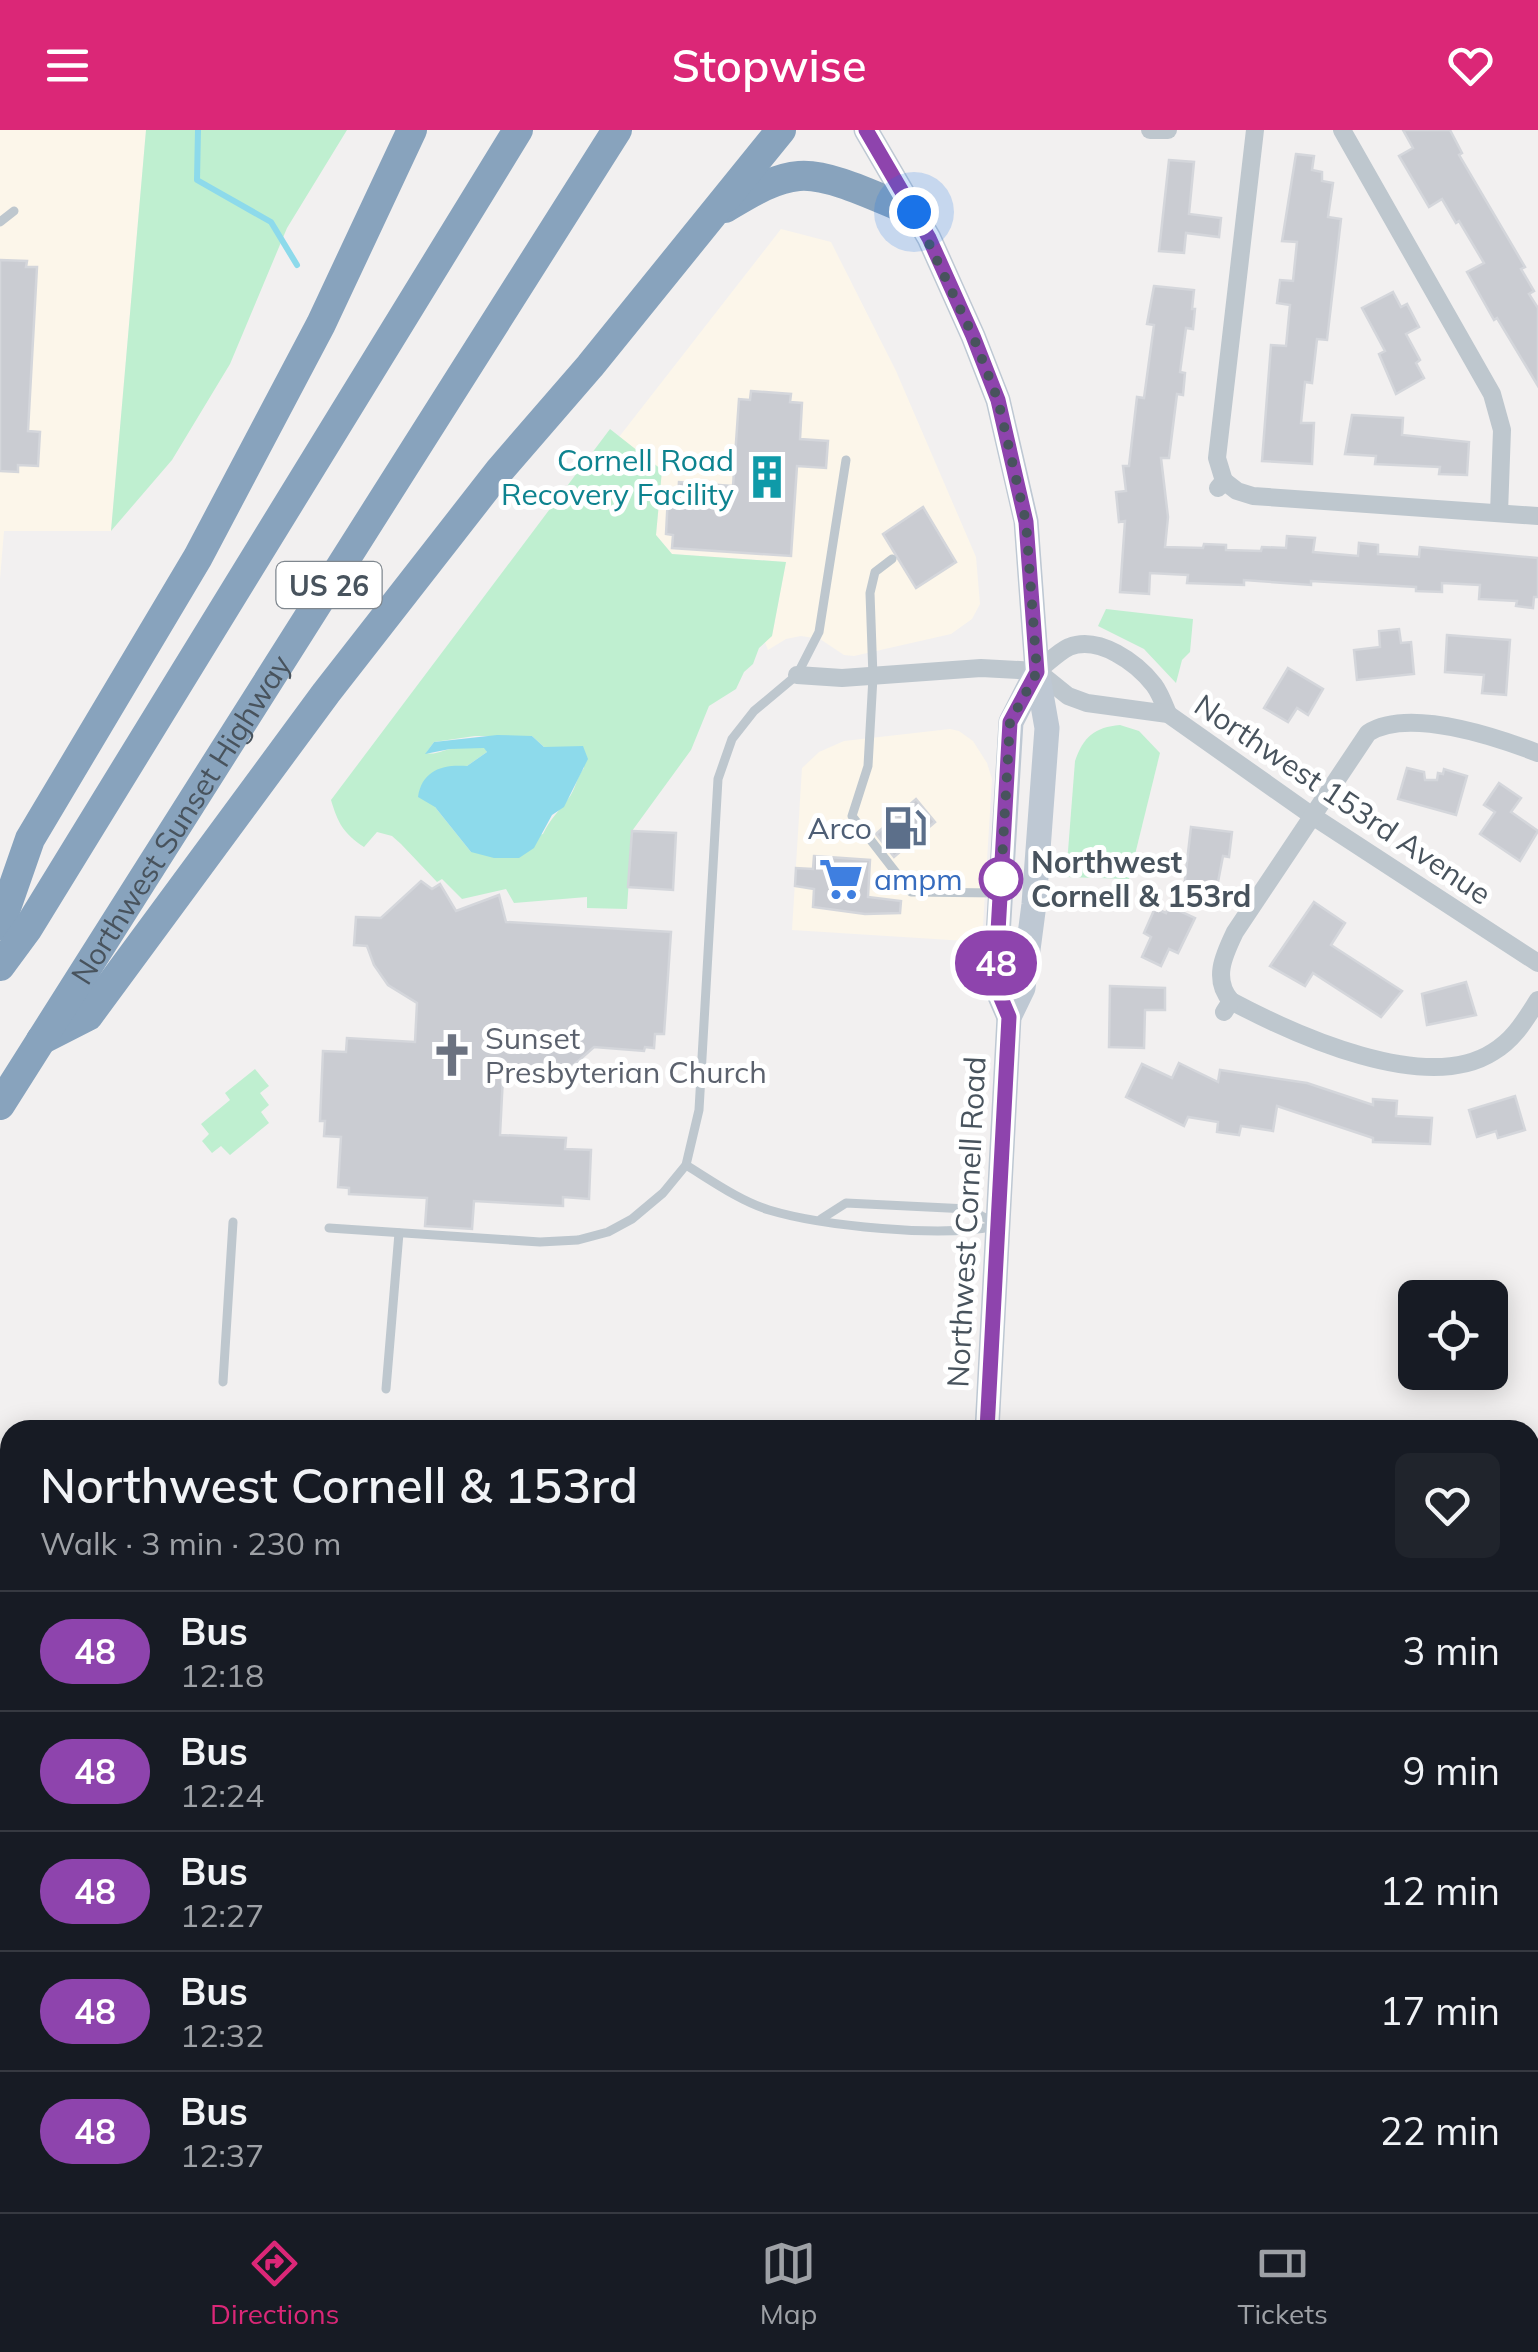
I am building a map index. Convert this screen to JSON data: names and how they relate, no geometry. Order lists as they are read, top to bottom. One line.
{"streets":{"highway":["US 26","Northwest Sunset Highway"],"main road":["Northwest Cornell Road"],"street":["Northwest 153rd Avenue"]},"crossings":[["Northwest 153rd Avenue","Northwest Cornell Road"]],"places":{"building":["Cornell Road Recovery Facility"],"fuel station":["Arco"],"supermarket":["ampm"],"other":["Northwest Cornell & 153rd"],"church":["Sunset Presbyterian Church"]},"lines":["bus line 48"],"page":{"header":"Stopwise","on_map":"48","heading":["Northwest Cornell & 153rd","Walk · 3 min · 230 m"],"list":[{"mark":"48","name":"Bus","note":"12:18","value":"3 min"},{"mark":"48","name":"Bus","note":"12:24","value":"9 min"},{"mark":"48","name":"Bus","note":"12:27","value":"12 min"},{"mark":"48","name":"Bus","note":"12:32","value":"17 min"},{"mark":"48","name":"Bus","note":"12:37","value":"22 min"}],"tabs":["Directions","Map","Tickets"]}}
